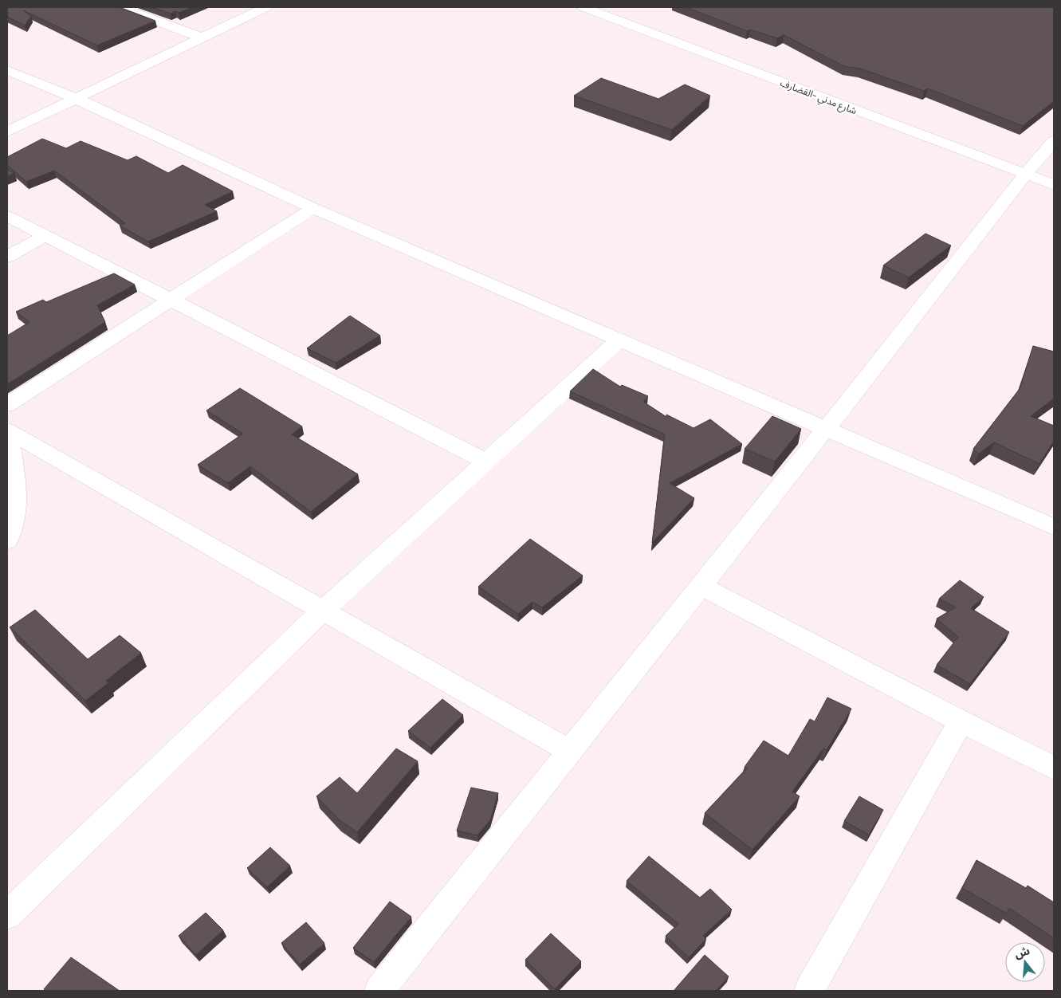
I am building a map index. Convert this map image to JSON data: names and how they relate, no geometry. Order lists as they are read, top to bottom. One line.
{"streets":{"main road":["شارع مدني -القضارف"]},"north":"top"}
